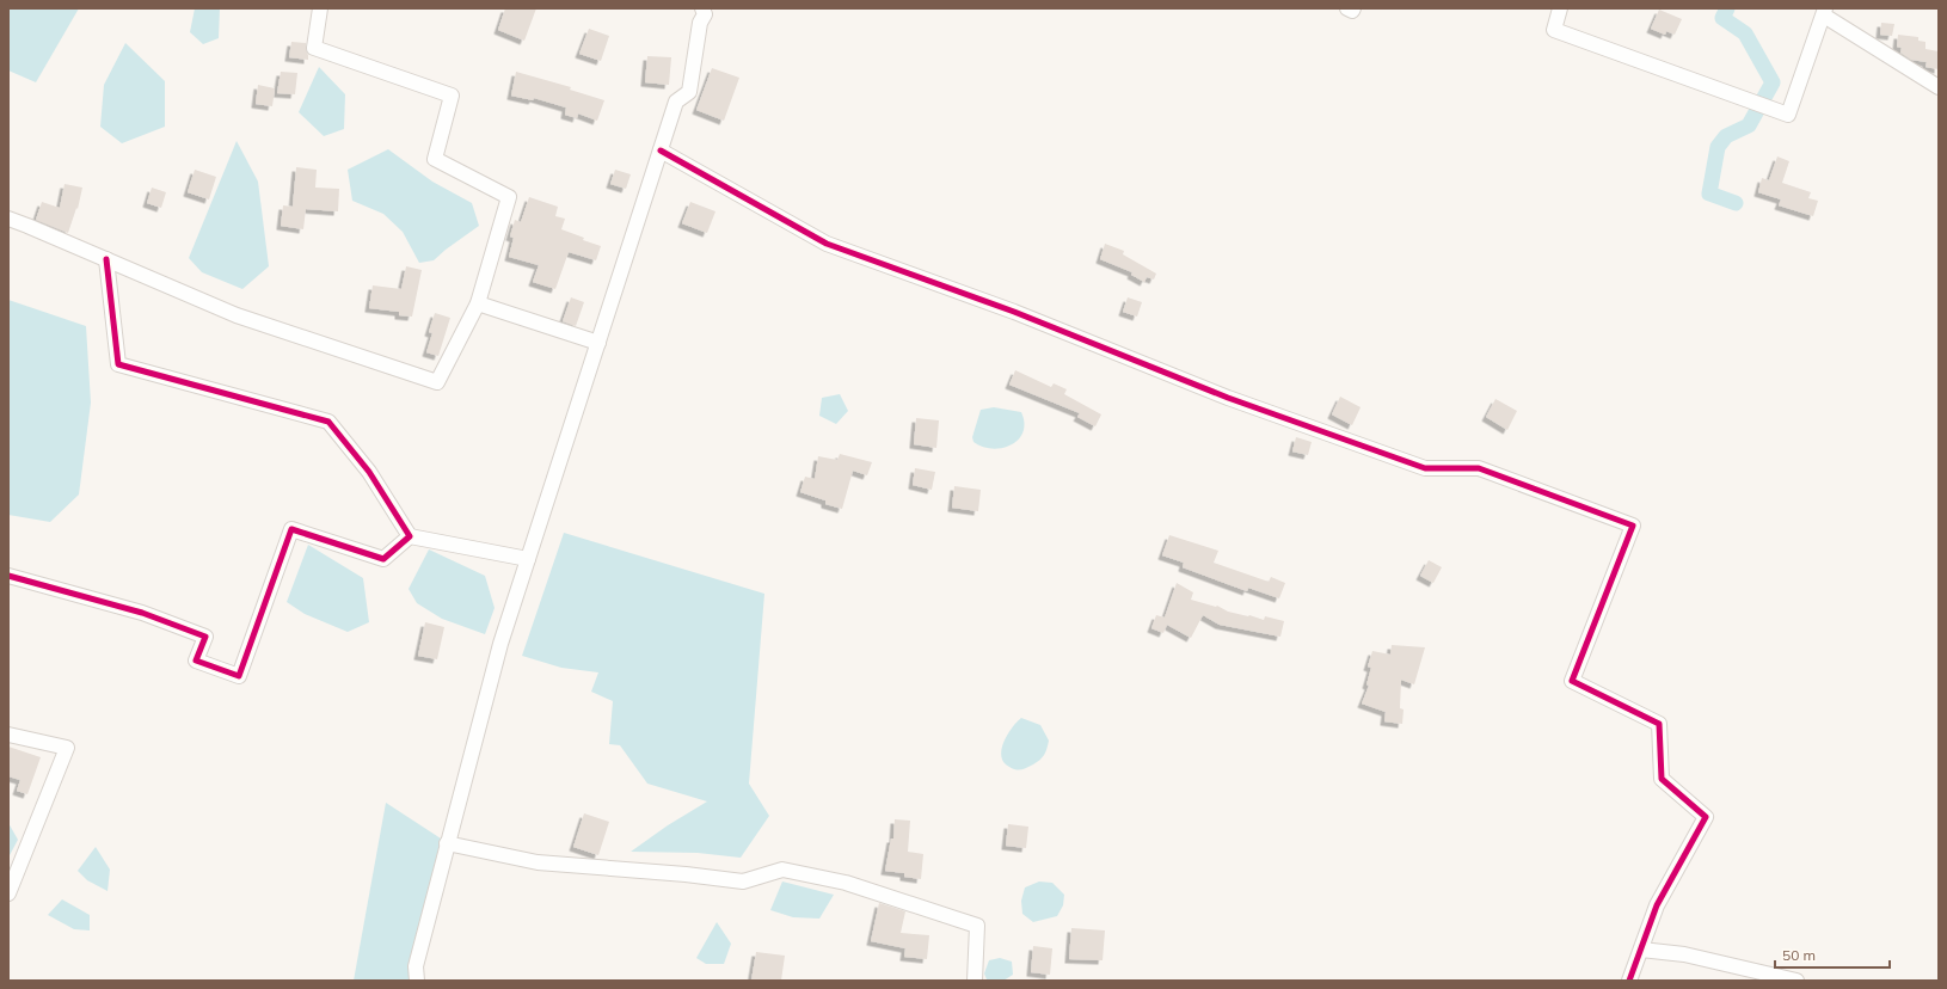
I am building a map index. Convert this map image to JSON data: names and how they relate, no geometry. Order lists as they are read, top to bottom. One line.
{"scale_bar":"50 m"}
